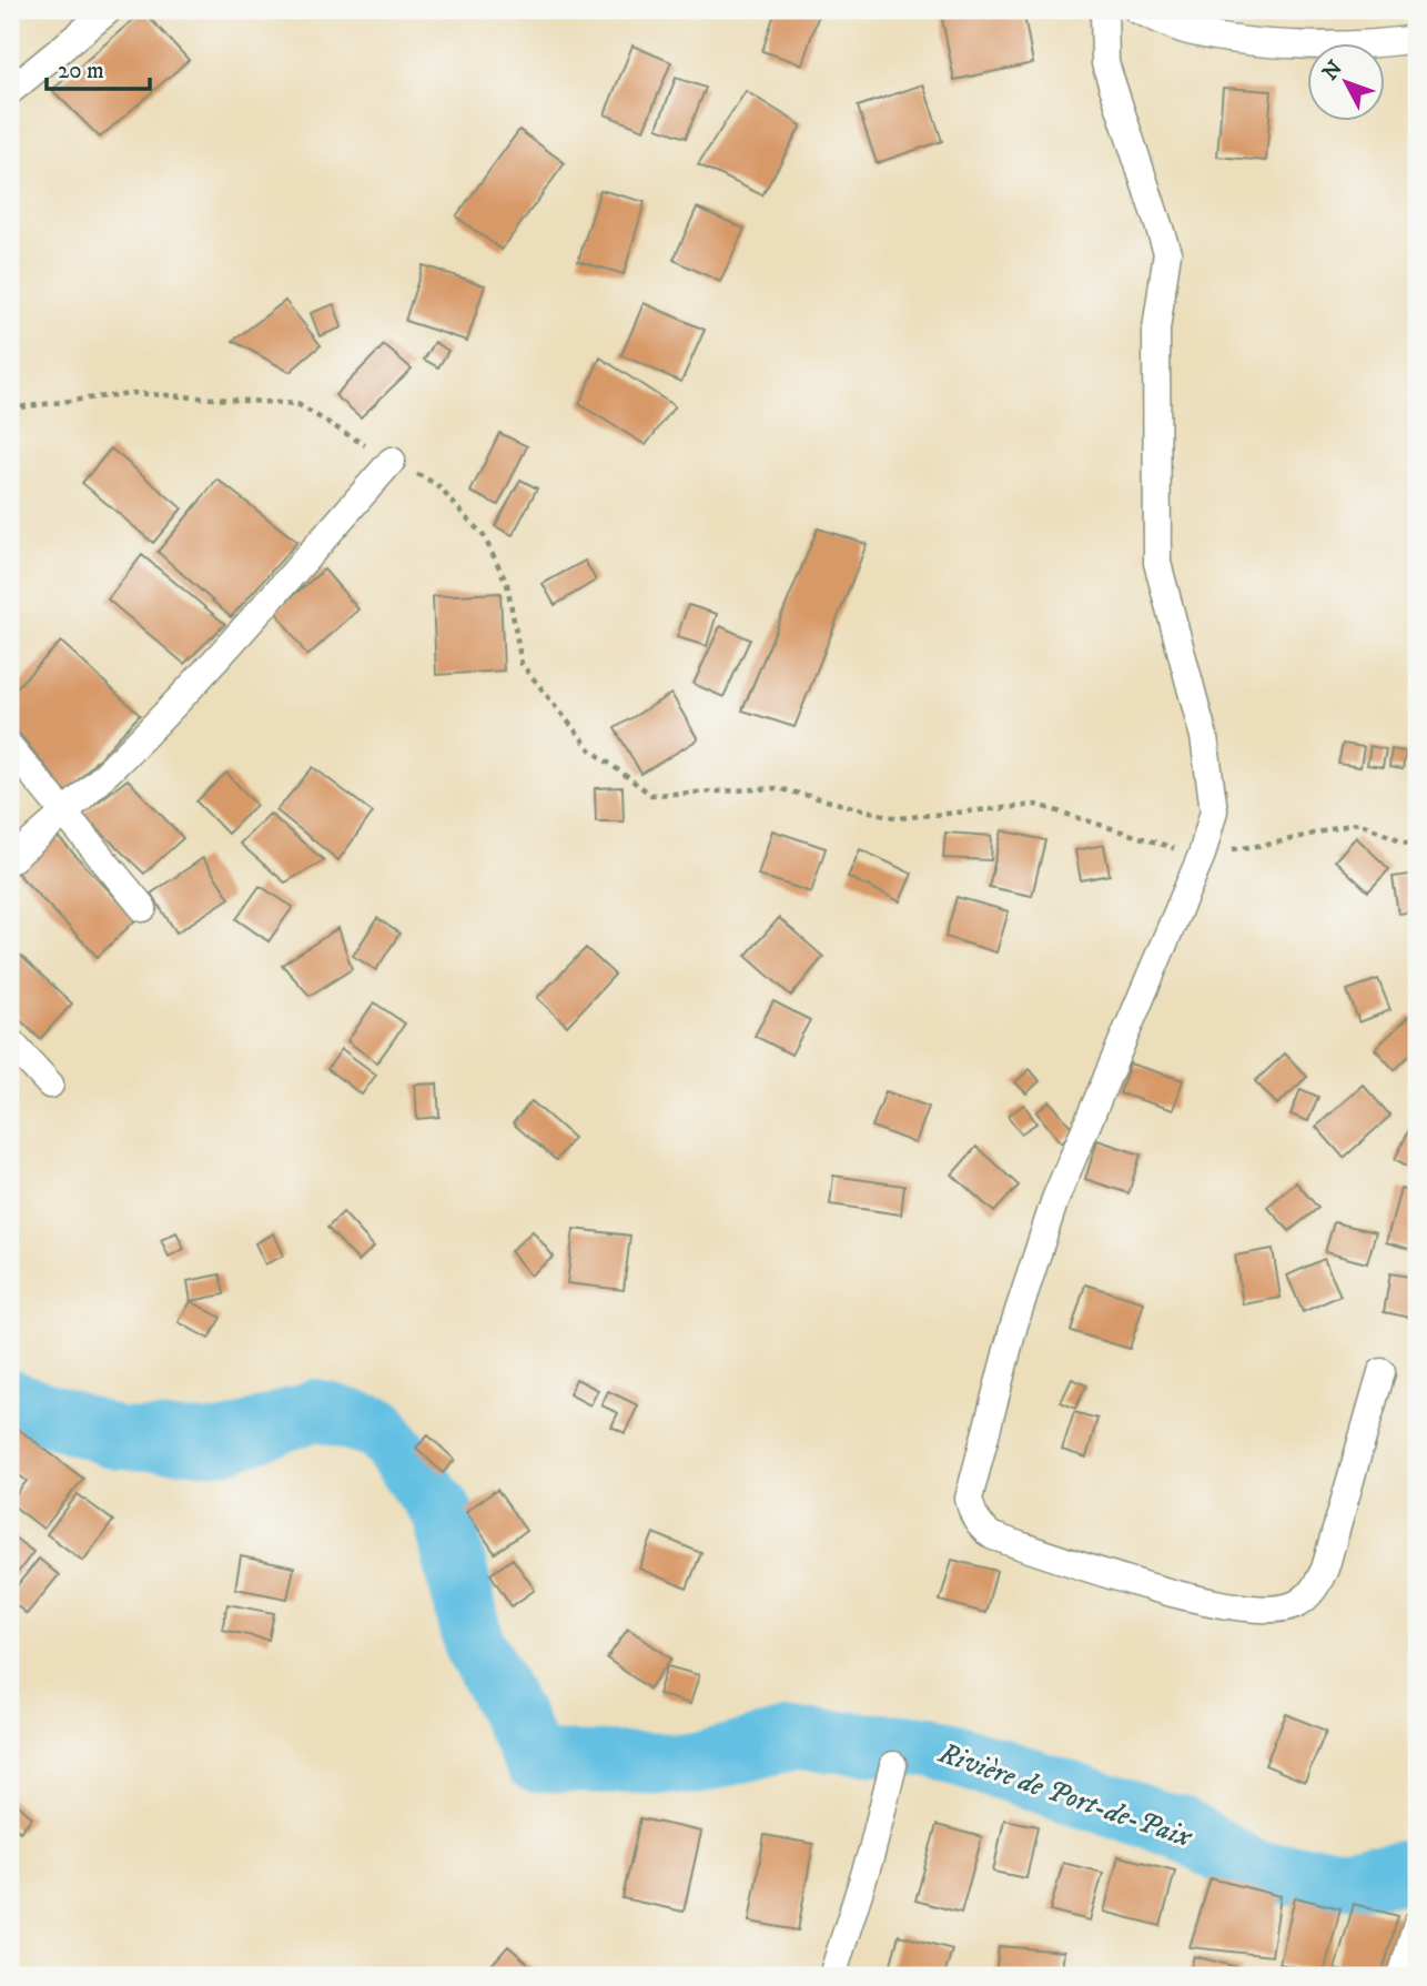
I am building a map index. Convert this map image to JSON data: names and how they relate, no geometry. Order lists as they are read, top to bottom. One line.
{"water":["Rivière de Port-de-Paix"],"scale_bar":"20 m","north":"top left"}
